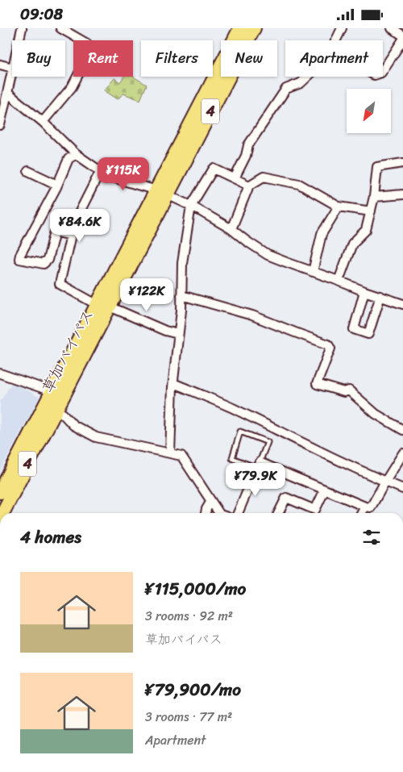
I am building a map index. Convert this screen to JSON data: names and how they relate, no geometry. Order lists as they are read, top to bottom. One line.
{"streets":{"highway":["4","草加バイパス"]},"north":"bottom left","page":{"status":"09:08","chip":["Buy","Rent","Filters","New","Apartment"],"price":["¥115K","¥84.6K","¥122K","¥79.9K"],"heading":"4 homes","list":[{"name":"¥115,000/mo","note":"3 rooms · 92 m² · 草加バイパス"},{"name":"¥79,900/mo","note":"3 rooms · 77 m² · Apartment"}]}}
